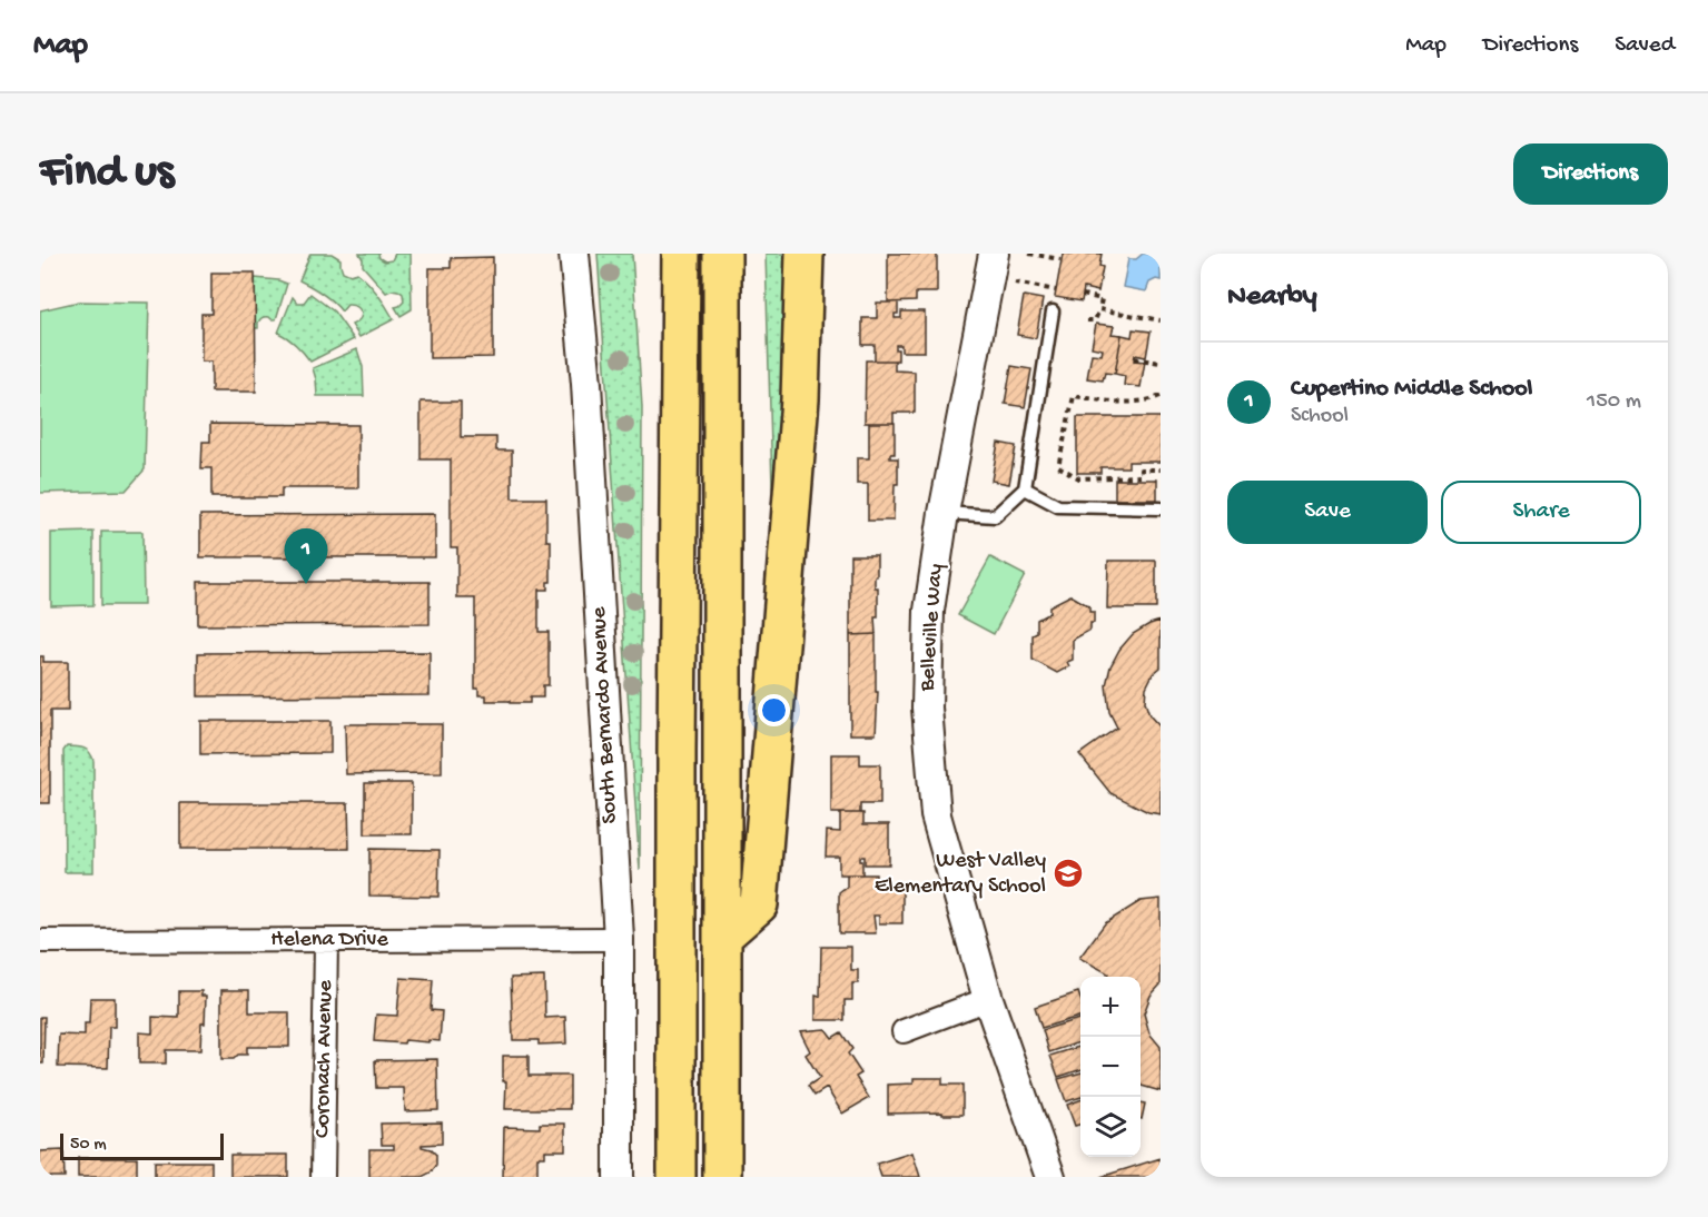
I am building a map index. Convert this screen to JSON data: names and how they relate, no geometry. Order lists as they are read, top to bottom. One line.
{"streets":{"street":["Belleville Way","South Bernardo Avenue","Helena Drive","Coronach Avenue"]},"crossings":[["South Bernardo Avenue","Helena Drive"],["Helena Drive","Coronach Avenue"]],"places":{"school or university":["West Valley Elementary School"]},"scale_bar":"50 m","page":{"header":"Map","nav":["Map","Directions","Saved"],"buttons":["Directions",["Save","Share"]],"title":"Find us","heading":"Nearby","list":[{"mark":"1","name":"Cupertino Middle School","note":"School","value":"150 m"}],"pins":"1","map_buttons":["+","−"],"scale":"50 m"}}
